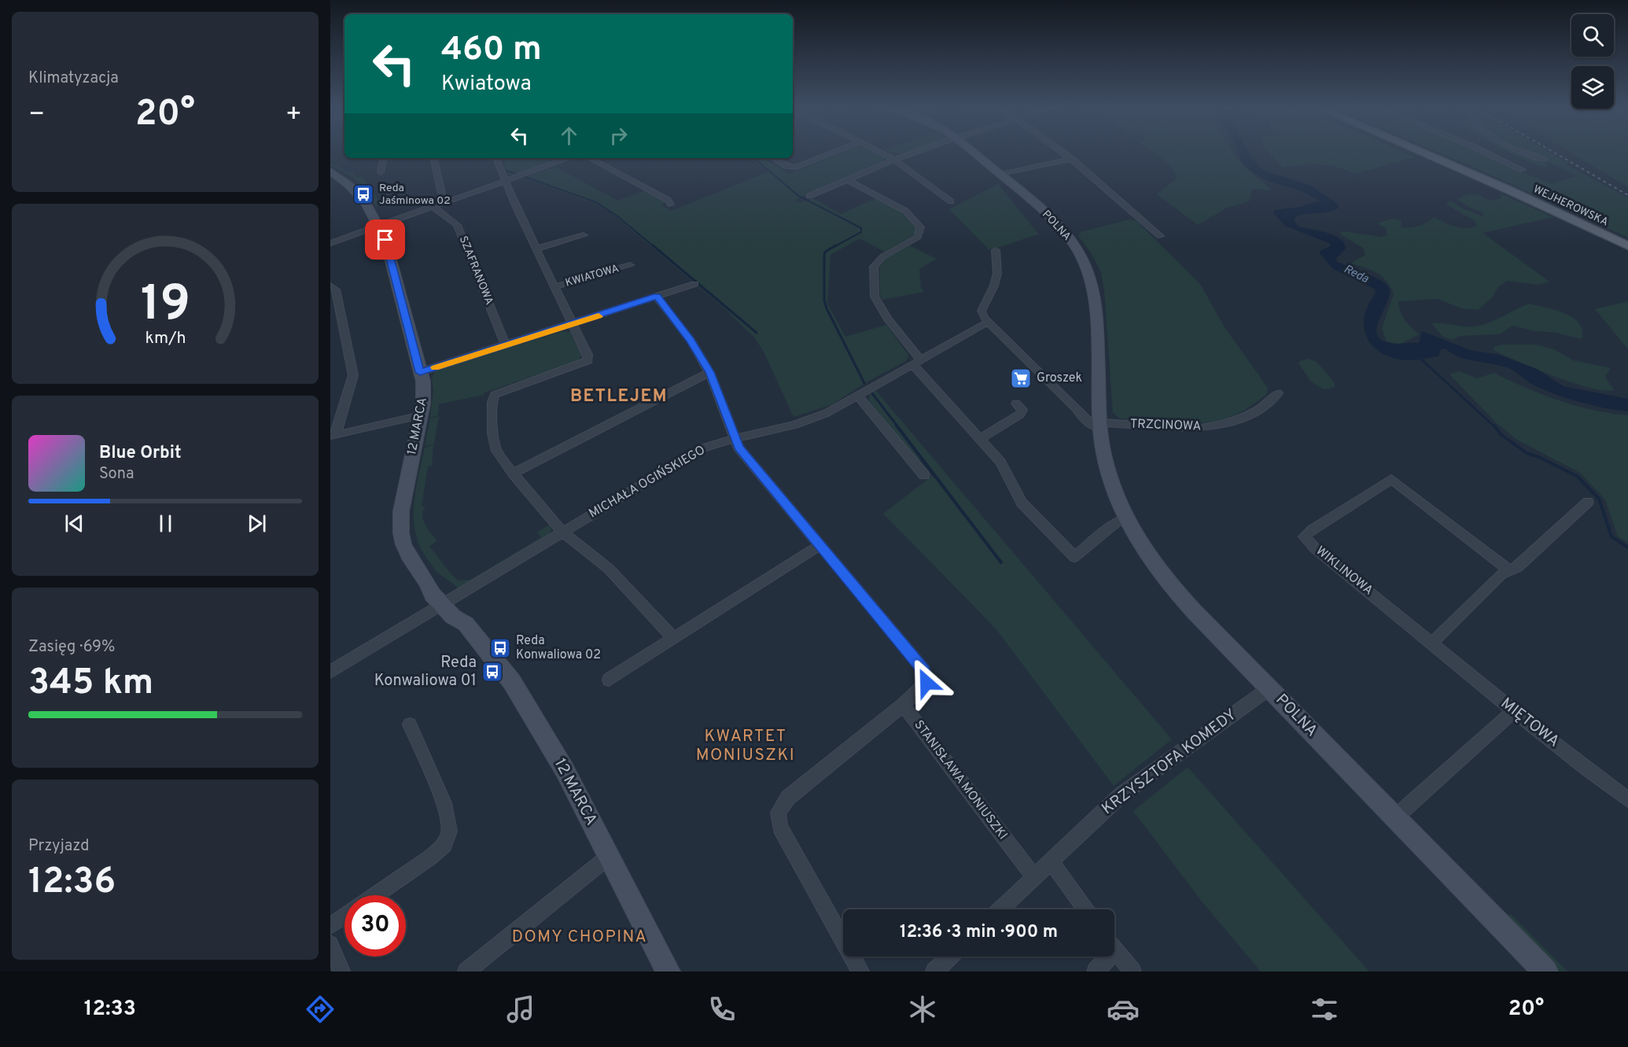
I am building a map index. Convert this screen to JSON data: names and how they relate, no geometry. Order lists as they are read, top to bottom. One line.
{"streets":{"main road":["WEJHEROWSKA"],"street":["POLNA","SZAFRANOWA","KWIATOWA","TRZCINOWA","12 MARCA","MICHAŁA OGIŃSKIEGO","WIKLINOWA","MIĘTOWA","KRZYSZTOFA KOMEDY","STANISŁAWA MONIUSZKI"]},"crossings":[["POLNA","TRZCINOWA"],["POLNA","KRZYSZTOFA KOMEDY"],["12 MARCA","MICHAŁA OGIŃSKIEGO"],["WIKLINOWA","MIĘTOWA"],["KRZYSZTOFA KOMEDY","STANISŁAWA MONIUSZKI"]],"districts":["BETLEJEM","KWARTET MONIUSZKI","DOMY CHOPINA"],"water":["Reda"],"places":{"bus stop":["Reda Jaśminowa 02","Reda Konwaliowa 02","Reda Konwaliowa 01"],"supermarket":["Groszek"]},"page":{"tile":["Klimatyzacja",["Zasięg · 69%","345 km"],["Przyjazd","12:36"]],"turn":["460 m","Kwiatowa"],"heat":["−","20°","+"],"song":["Blue Orbit","Sona"],"limit":"30","trip":"12:36 · 3 min · 900 m","tabs":["12:33","20°"],"gauge":["19","km/h"]}}
